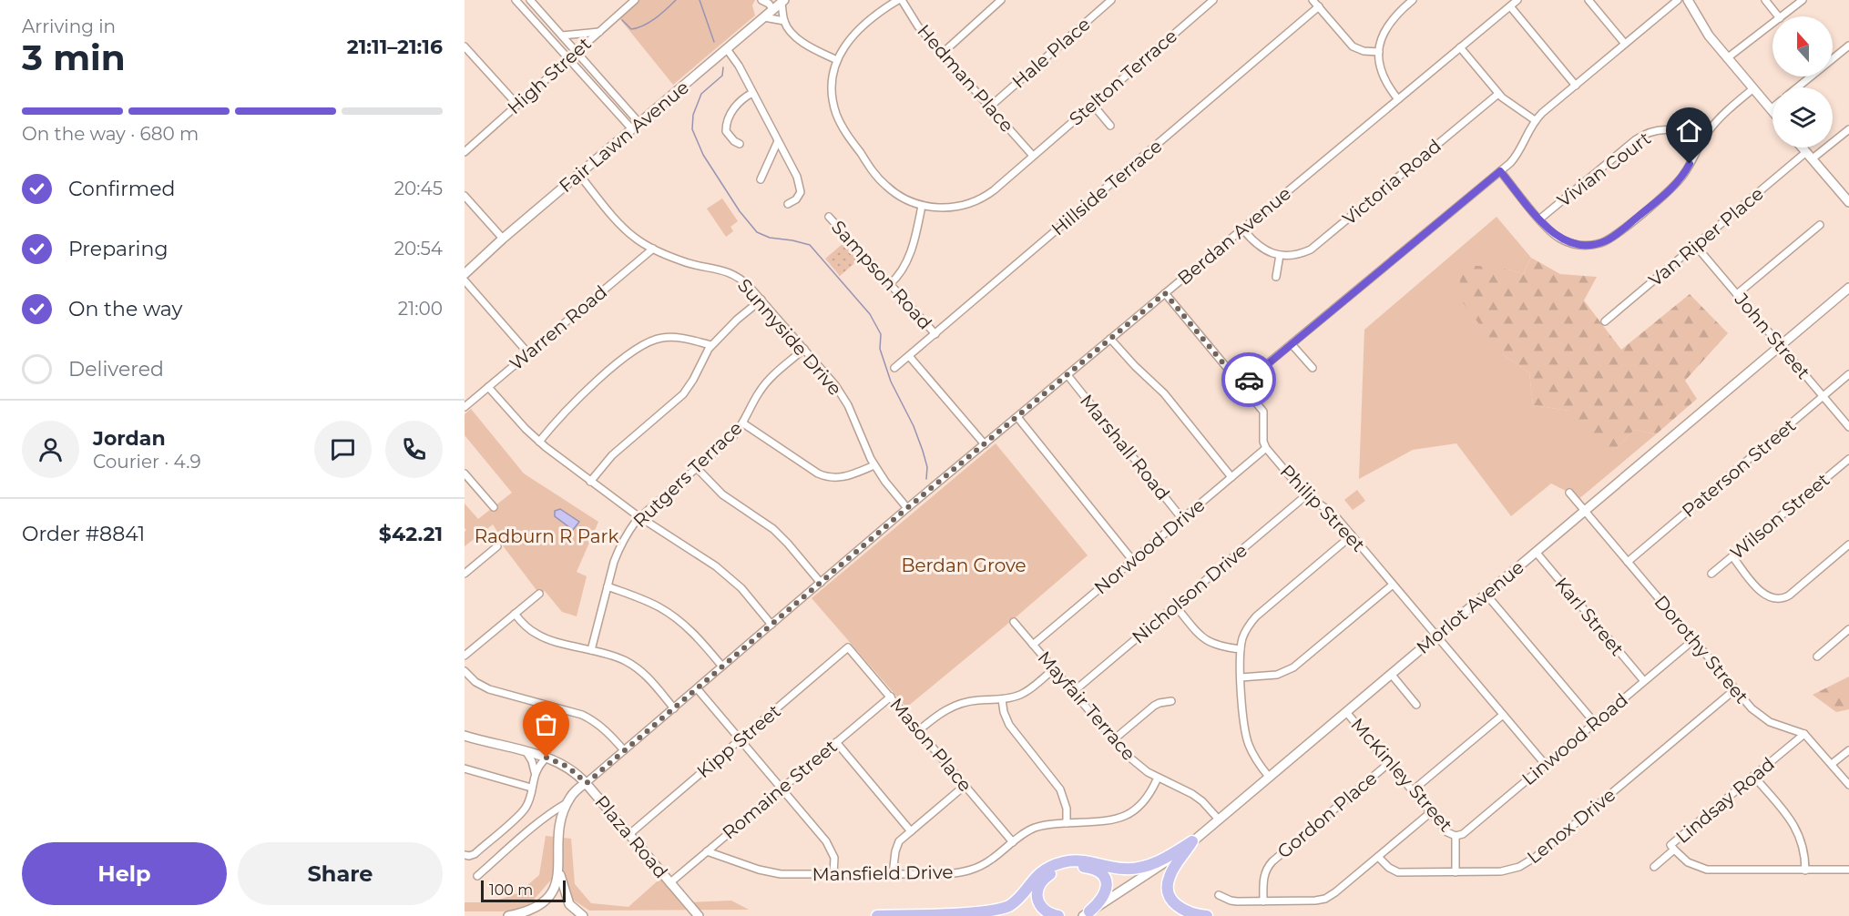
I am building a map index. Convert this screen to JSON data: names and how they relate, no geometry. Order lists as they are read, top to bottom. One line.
{"streets":{"street":["Hale Place","High Street","Stelton Terrace","Hedman Place","Fair Lawn Avenue","Vivian Court","Victoria Road","Hillside Terrace","Berdan Avenue","Van Riper Place","Sampson Road","Warren Road","John Street","Sunnyside Drive","Marshall Road","Paterson Street","Rutgers Terrace","Philip Street","Wilson Street","Norwood Drive","Nicholson Drive","Morlot Avenue","Karl Street","Dorothy Street","Mayfair Terrace","Linwood Road","Kipp Street","Mason Place","McKinley Street","Romaine Street","Lindsay Road","Gordon Place","Lenox Drive","Plaza Road","Mansfield Drive"]},"crossings":[["Hale Place","Hedman Place"],["Stelton Terrace","Hedman Place"],["Fair Lawn Avenue","Sunnyside Drive"],["Hillside Terrace","Sampson Road"],["Berdan Avenue","Sampson Road"],["Berdan Avenue","Sunnyside Drive"],["Berdan Avenue","Marshall Road"],["Berdan Avenue","Philip Street"],["Berdan Avenue","Plaza Road"],["Van Riper Place","John Street"],["Warren Road","Sunnyside Drive"],["John Street","Paterson Street"],["John Street","Morlot Avenue"],["Sunnyside Drive","Rutgers Terrace"],["Marshall Road","Norwood Drive"],["Paterson Street","Dorothy Street"],["Philip Street","Norwood Drive"],["Philip Street","Nicholson Drive"],["Philip Street","Morlot Avenue"],["Philip Street","Linwood Road"],["Norwood Drive","Mayfair Terrace"],["Nicholson Drive","Mayfair Terrace"],["Morlot Avenue","Karl Street"],["Morlot Avenue","Dorothy Street"],["Morlot Avenue","Mayfair Terrace"],["Morlot Avenue","McKinley Street"],["Karl Street","Linwood Road"],["Dorothy Street","Linwood Road"],["Dorothy Street","Lindsay Road"],["Dorothy Street","Lenox Drive"],["Mayfair Terrace","Mansfield Drive"],["Linwood Road","McKinley Street"],["Kipp Street","Mason Place"],["Kipp Street","Plaza Road"],["Mason Place","Romaine Street"],["Mason Place","Mansfield Drive"],["McKinley Street","Gordon Place"],["McKinley Street","Lenox Drive"],["Romaine Street","Plaza Road"],["Romaine Street","Mansfield Drive"]],"parks":["Radburn R Park","Berdan Grove"],"scale_bar":"100 m","north":"top","page":{"heading":["3 min","Arriving in","21:11–21:16"],"panel":["Jordan","Courier · 4.9","Order #8841","$42.21"],"bar":"On the way · 680 m","list":[["Confirmed","20:45"],["Preparing","20:54"],["On the way","21:00"],"Delivered"],"buttons":["Help","Share"],"scale":"100 m"}}
